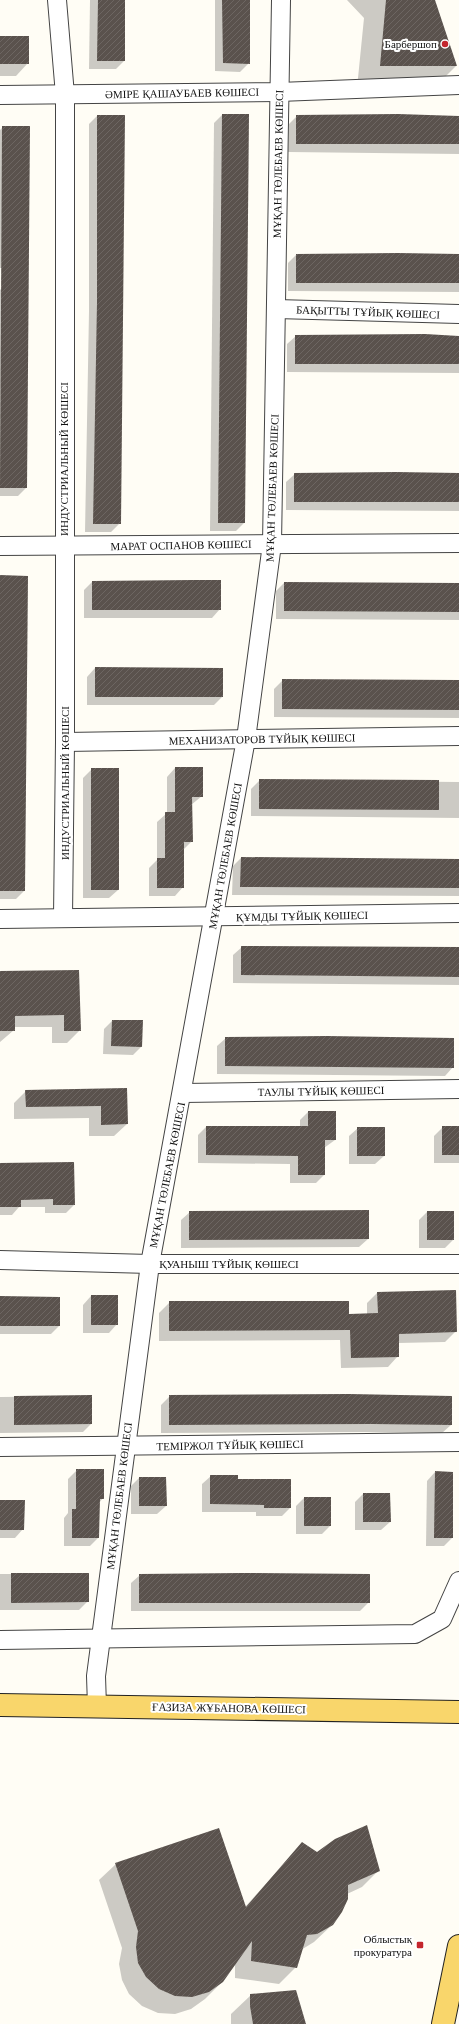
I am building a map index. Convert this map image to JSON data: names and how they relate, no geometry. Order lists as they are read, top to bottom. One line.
{"streets":{"main road":["ҒАЗИЗА ЖҰБАНОВА КӨШЕСІ"],"street":["ӘМІРЕ ҚАШАУБАЕВ КӨШЕСІ","МҰҚАН ТӨЛЕБАЕВ КӨШЕСІ","БАҚЫТТЫ ТҰЙЫҚ КӨШЕСІ","ИНДУСТРИАЛЬНЫЙ КӨШЕСІ","МАРАТ ОСПАНОВ КӨШЕСІ","МЕХАНИЗАТОРОВ ТҰЙЫҚ КӨШЕСІ","ҚҰМДЫ ТҰЙЫҚ КӨШЕСІ","ТАУЛЫ ТҰЙЫҚ КӨШЕСІ","ҚУАНЫШ ТҰЙЫҚ КӨШЕСІ","ТЕМІРЖОЛ ТҰЙЫҚ КӨШЕСІ"]},"crossings":[["ӘМІРЕ ҚАШАУБАЕВ КӨШЕСІ","МҰҚАН ТӨЛЕБАЕВ КӨШЕСІ"],["ӘМІРЕ ҚАШАУБАЕВ КӨШЕСІ","ИНДУСТРИАЛЬНЫЙ КӨШЕСІ"],["МҰҚАН ТӨЛЕБАЕВ КӨШЕСІ","БАҚЫТТЫ ТҰЙЫҚ КӨШЕСІ"],["МҰҚАН ТӨЛЕБАЕВ КӨШЕСІ","МАРАТ ОСПАНОВ КӨШЕСІ"],["МҰҚАН ТӨЛЕБАЕВ КӨШЕСІ","МЕХАНИЗАТОРОВ ТҰЙЫҚ КӨШЕСІ"],["МҰҚАН ТӨЛЕБАЕВ КӨШЕСІ","ҚҰМДЫ ТҰЙЫҚ КӨШЕСІ"],["МҰҚАН ТӨЛЕБАЕВ КӨШЕСІ","ТАУЛЫ ТҰЙЫҚ КӨШЕСІ"],["МҰҚАН ТӨЛЕБАЕВ КӨШЕСІ","ҚУАНЫШ ТҰЙЫҚ КӨШЕСІ"],["МҰҚАН ТӨЛЕБАЕВ КӨШЕСІ","ТЕМІРЖОЛ ТҰЙЫҚ КӨШЕСІ"],["МҰҚАН ТӨЛЕБАЕВ КӨШЕСІ","ҒАЗИЗА ЖҰБАНОВА КӨШЕСІ"],["ИНДУСТРИАЛЬНЫЙ КӨШЕСІ","МАРАТ ОСПАНОВ КӨШЕСІ"],["ИНДУСТРИАЛЬНЫЙ КӨШЕСІ","МЕХАНИЗАТОРОВ ТҰЙЫҚ КӨШЕСІ"],["ИНДУСТРИАЛЬНЫЙ КӨШЕСІ","ҚҰМДЫ ТҰЙЫҚ КӨШЕСІ"]],"places":{"other":["Барбершоп"],"transit":["Облыстық прокуратура"]}}
